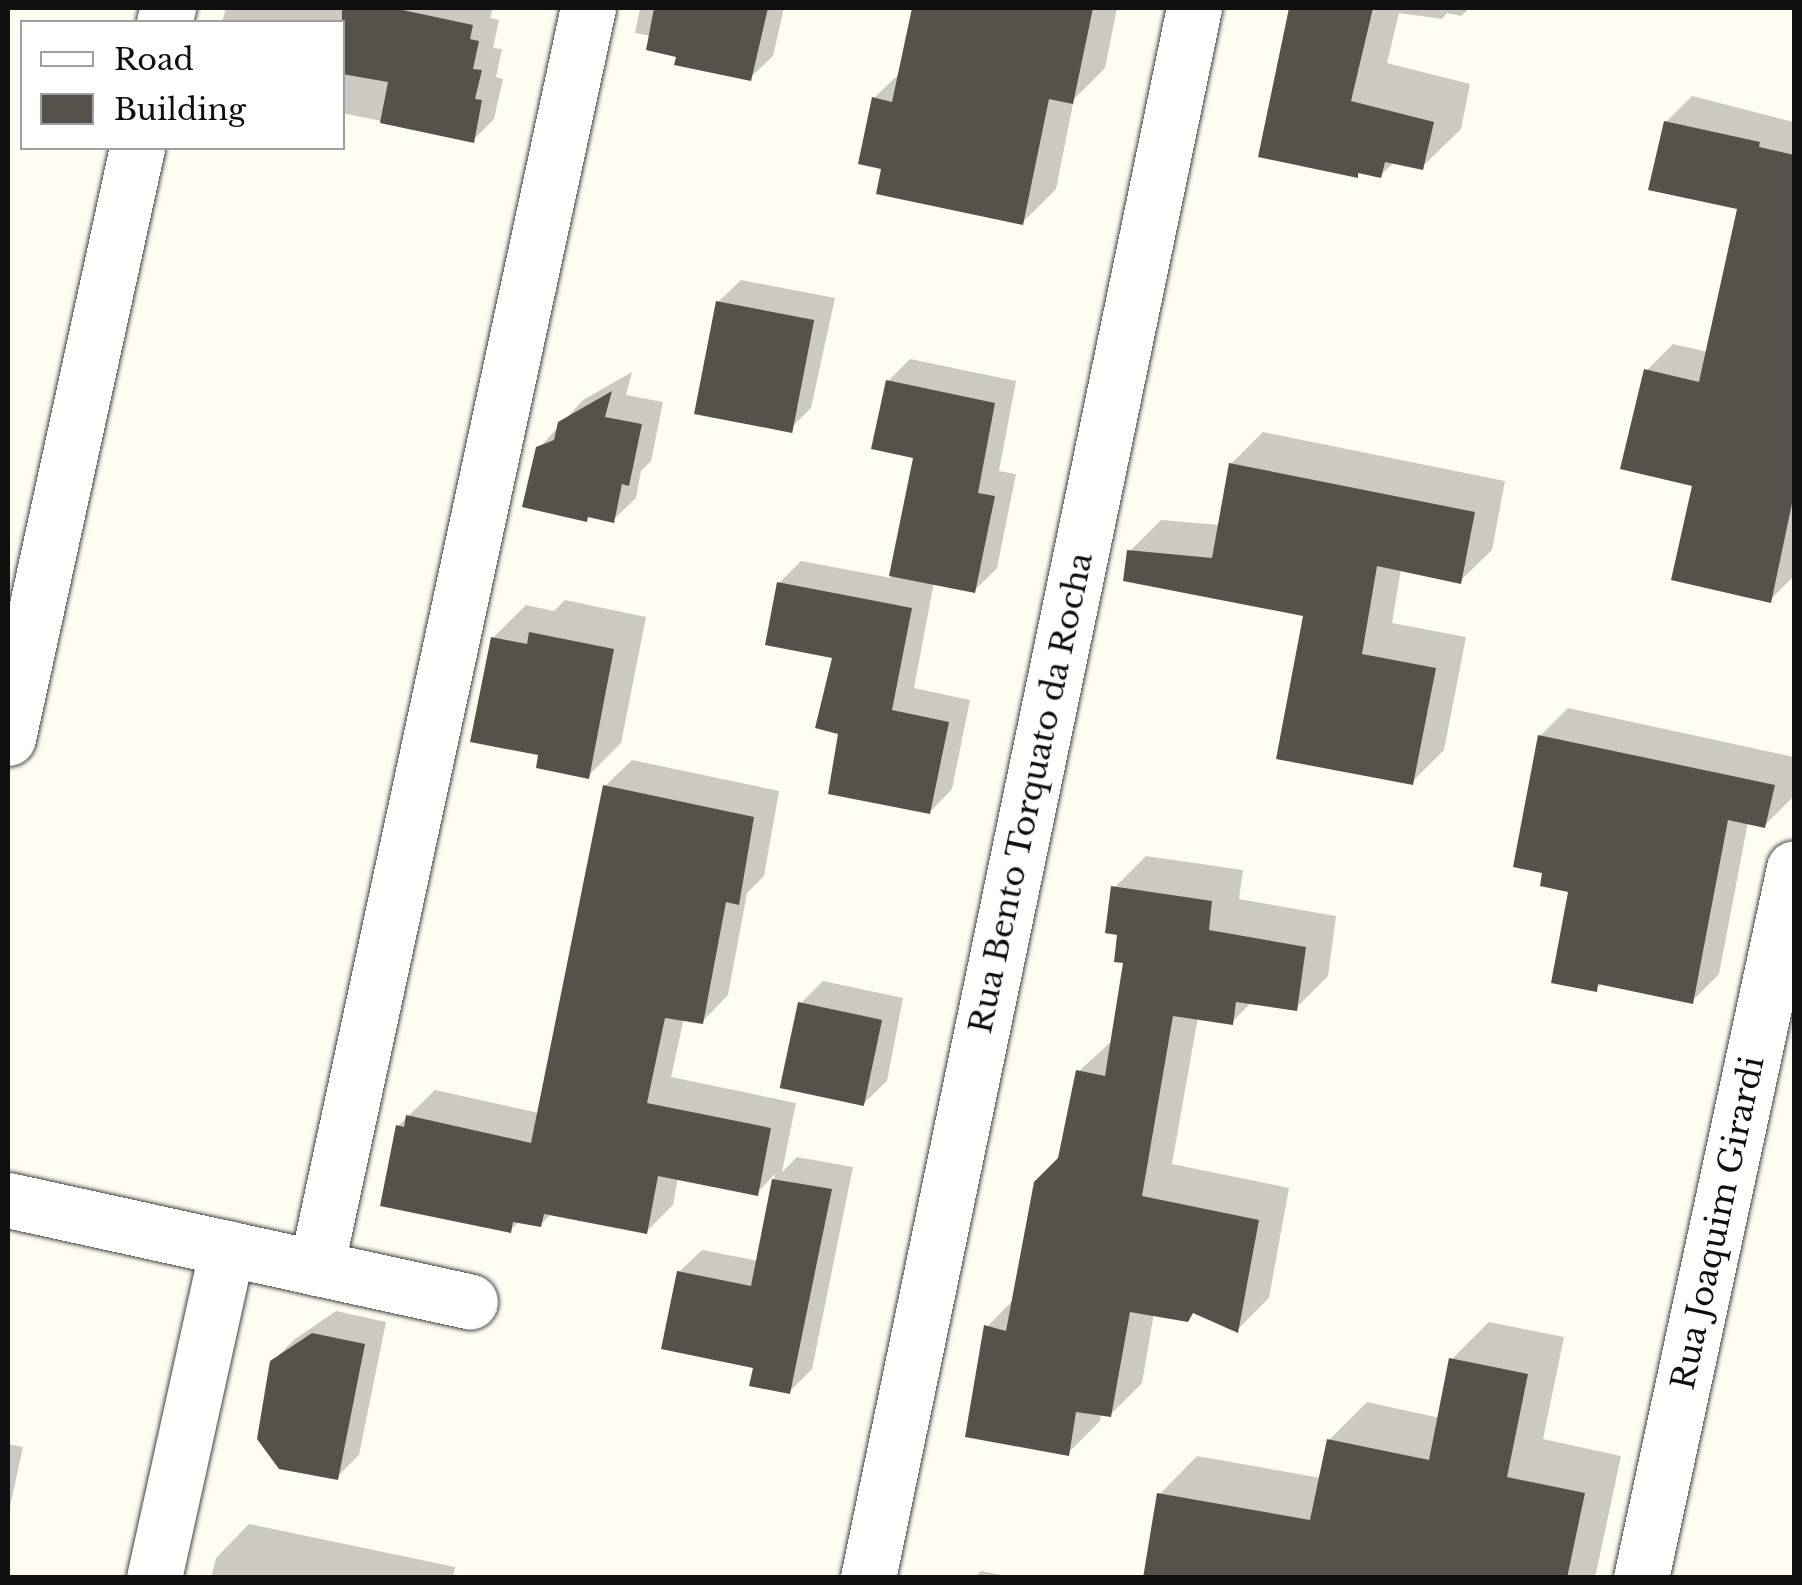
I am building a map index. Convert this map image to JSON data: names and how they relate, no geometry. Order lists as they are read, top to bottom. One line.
{"streets":{"street":["Rua Bento Torquato da Rocha","Rua Joaquim Girardi"]},"legend":["Road","Building"]}
